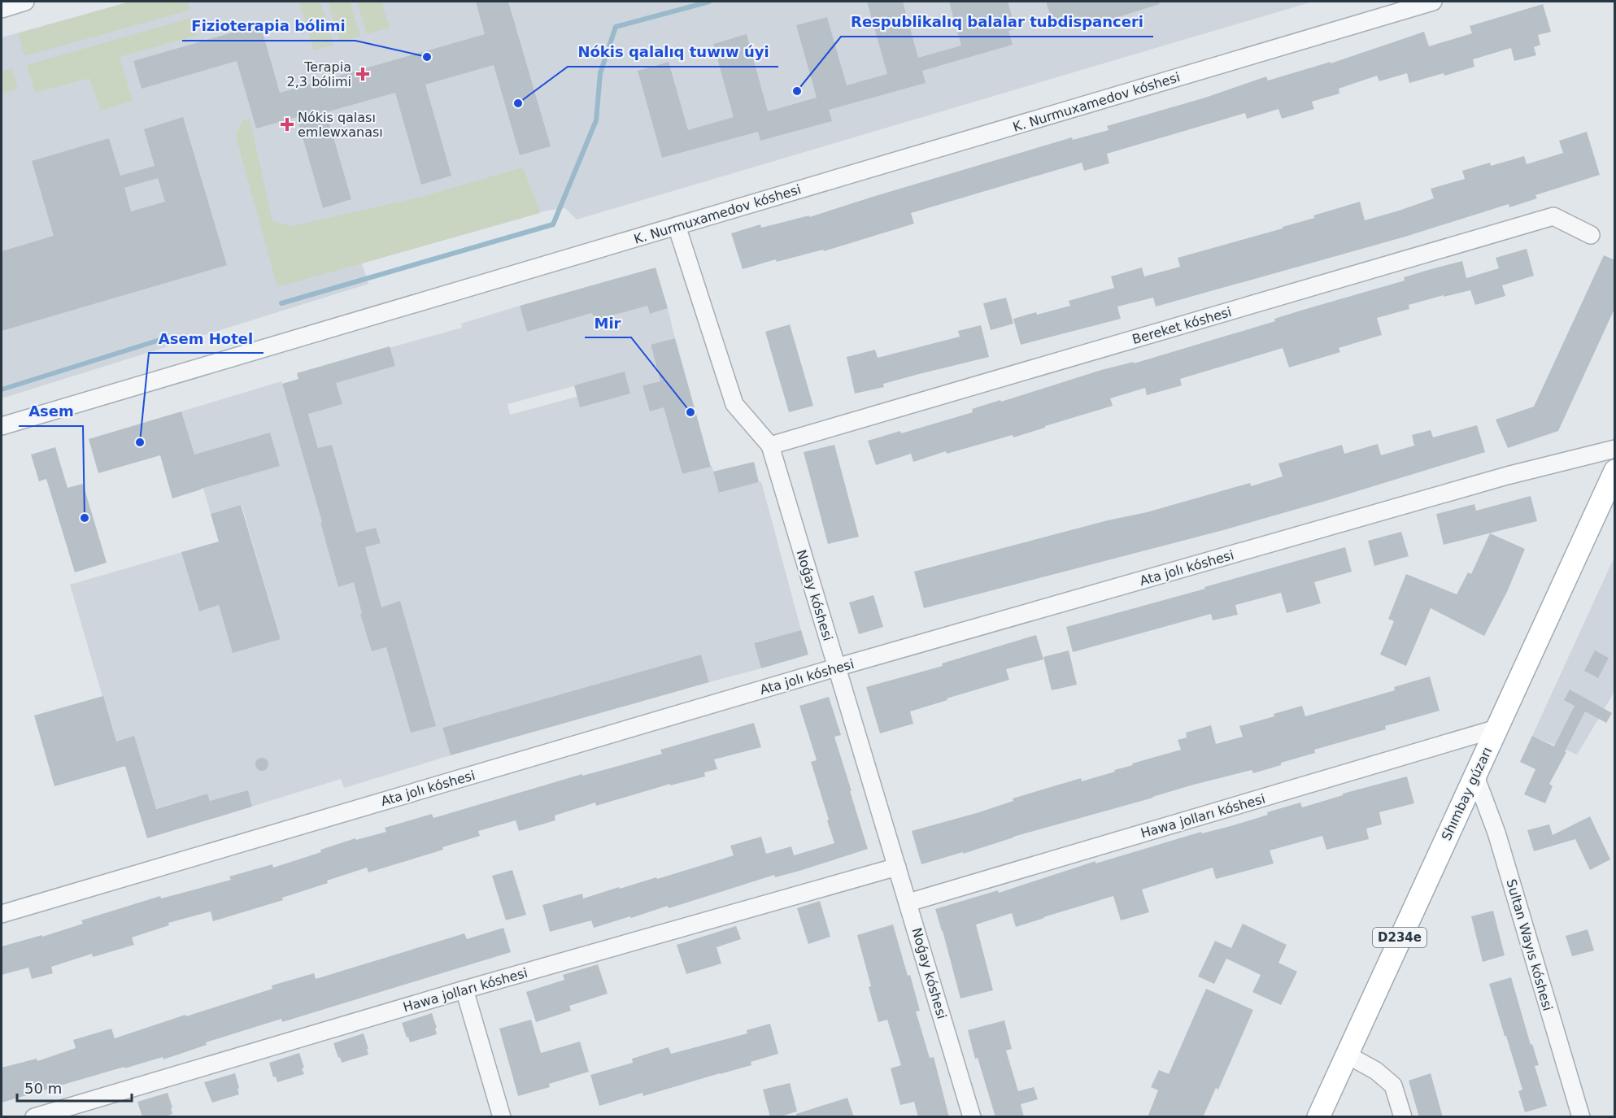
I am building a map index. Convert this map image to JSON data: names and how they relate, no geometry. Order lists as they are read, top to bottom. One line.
{"streets":{"main road":["Shımbay gúzarı","D234e"],"street":["K. Nurmuxamedov kóshesi","Bereket kóshesi","Ata jolı kóshesi","Noǵay kóshesi","Hawa jolları kóshesi","Sultan Wayıs kóshesi"]},"crossings":[["K. Nurmuxamedov kóshesi","Noǵay kóshesi"],["Bereket kóshesi","Noǵay kóshesi"],["Ata jolı kóshesi","Noǵay kóshesi"],["Noǵay kóshesi","Hawa jolları kóshesi"],["Shımbay gúzarı","Hawa jolları kóshesi"],["Shımbay gúzarı","Sultan Wayıs kóshesi"]],"places":{"other":["Fizioterapia bólimi","Respublikalıq balalar tubdispanceri","Nókis qalalıq tuwıw úyi","Mir","Asem Hotel","Asem"],"health":["Terapia 2,3 bólimi","Nókis qalası emlewxanası"]},"scale_bar":"50 m"}
